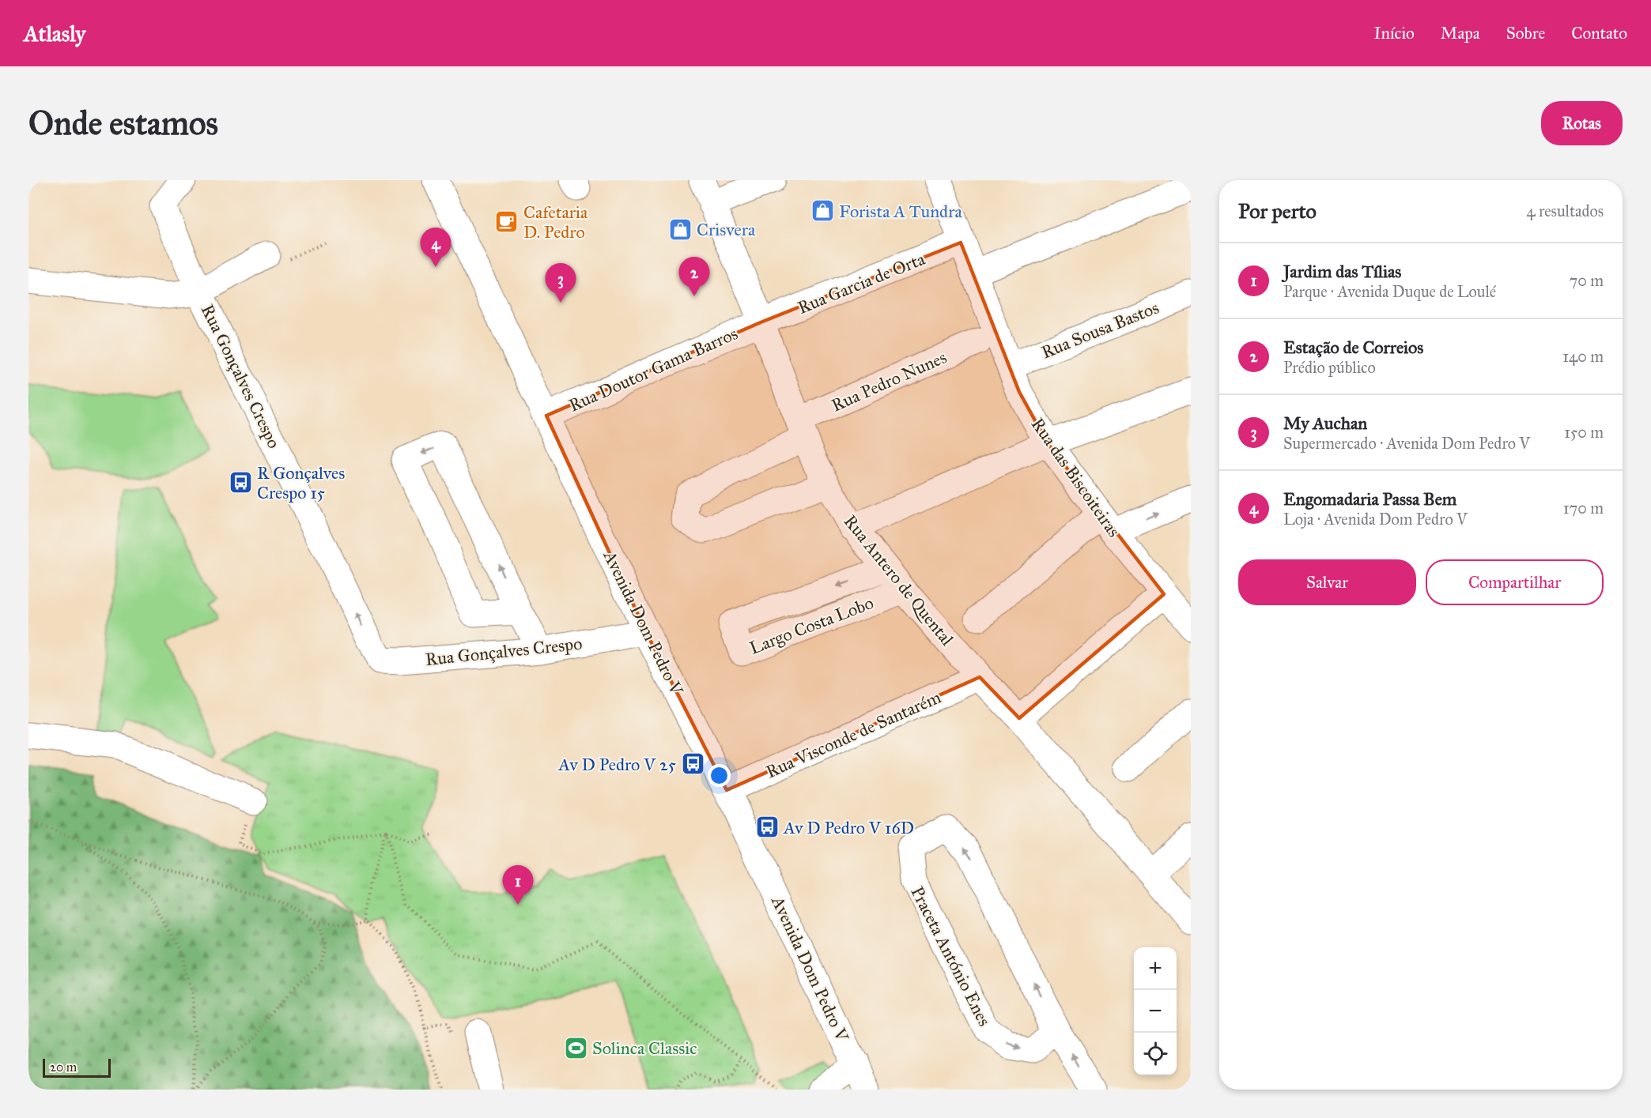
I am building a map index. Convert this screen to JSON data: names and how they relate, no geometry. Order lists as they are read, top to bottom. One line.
{"streets":{"street":["Rua Garcia de Orta","Rua Sousa Bastos","Rua Doutor Gama Barros","Rua Gonçalves Crespo","Rua Pedro Nunes","Rua das Biscoiteiras","Rua Antero de Quental","Avenida Dom Pedro V","Largo Costa Lobo","Rua Visconde de Santarém","Praceta António Enes"]},"crossings":[["Rua Garcia de Orta","Rua Doutor Gama Barros"],["Rua Garcia de Orta","Rua das Biscoiteiras"],["Rua Garcia de Orta","Rua Antero de Quental"],["Rua Sousa Bastos","Rua das Biscoiteiras"],["Rua Doutor Gama Barros","Rua Antero de Quental"],["Rua Doutor Gama Barros","Avenida Dom Pedro V"],["Rua Gonçalves Crespo","Avenida Dom Pedro V"],["Rua Pedro Nunes","Rua Antero de Quental"],["Rua Antero de Quental","Largo Costa Lobo"],["Rua Antero de Quental","Rua Visconde de Santarém"],["Avenida Dom Pedro V","Rua Visconde de Santarém"]],"one_way":["Rua Gonçalves Crespo"],"places":{"shop":["Forista A Tundra","Crisvera"],"cafe":["Cafetaria D. Pedro"],"bus stop":["R Gonçalves Crespo 15","Av D Pedro V 25","Av D Pedro V 16D"],"sports":["Solinca Classic"]},"scale_bar":"20 m","page":{"header":"Atlasly","nav":["Início","Mapa","Sobre","Contato"],"buttons":["Rotas",["Salvar","Compartilhar"]],"title":"Onde estamos","heading":["Por perto","4 resultados"],"pins":["4","2","3","1"],"list":[{"mark":"1","name":"Jardim das Tílias","note":"Parque · Avenida Duque de Loulé","value":"70 m"},{"mark":"2","name":"Estação de Correios","note":"Prédio público","value":"140 m"},{"mark":"3","name":"My Auchan","note":"Supermercado · Avenida Dom Pedro V","value":"150 m"},{"mark":"4","name":"Engomadaria Passa Bem","note":"Loja · Avenida Dom Pedro V","value":"170 m"}],"map_buttons":["+","−"],"scale":"20 m"}}
